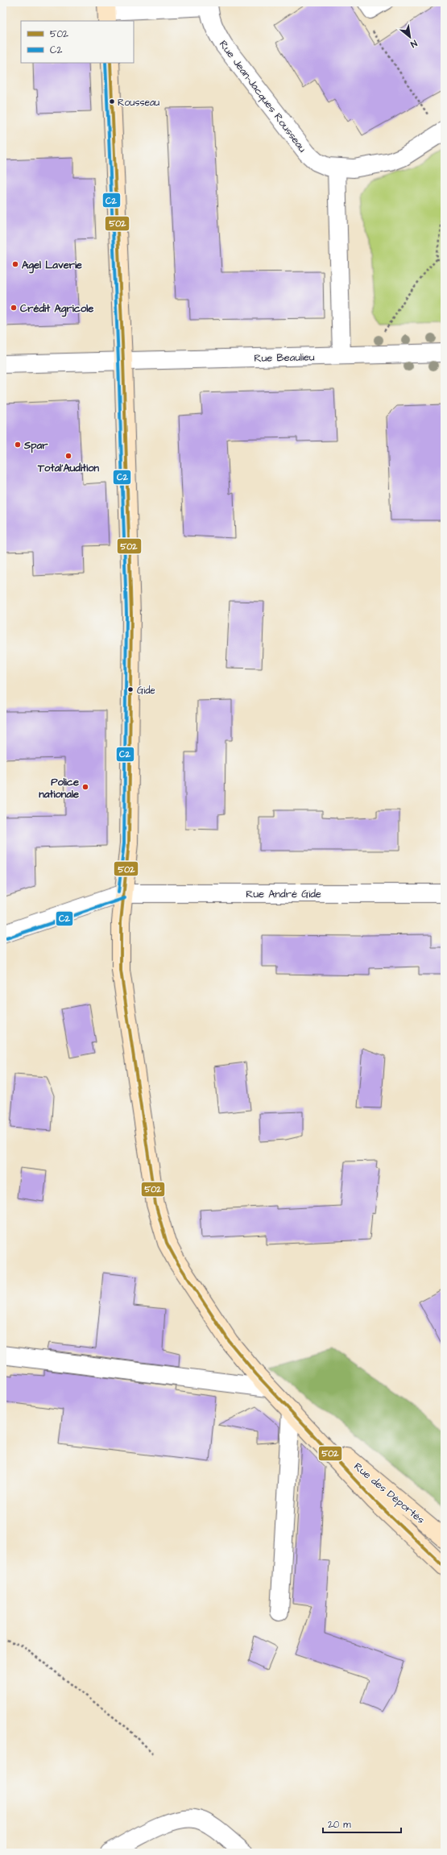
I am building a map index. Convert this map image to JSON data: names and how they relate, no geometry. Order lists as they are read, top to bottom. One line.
{"streets":{"street":["Rue Jean-Jacques Rousseau","Rue Beaulieu","Rue André Gide","Rue des Déportés"]},"crossings":[["Rue Beaulieu","Rue des Déportés"],["Rue André Gide","Rue des Déportés"]],"places":["Rousseau","Agel Laverie","Crédit Agricole","Spar","Total'Audition","Gide","Police nationale"],"lines":["transit line 502","transit line C2"],"legend":["502","C2"],"scale_bar":"20 m","north":"bottom right"}
